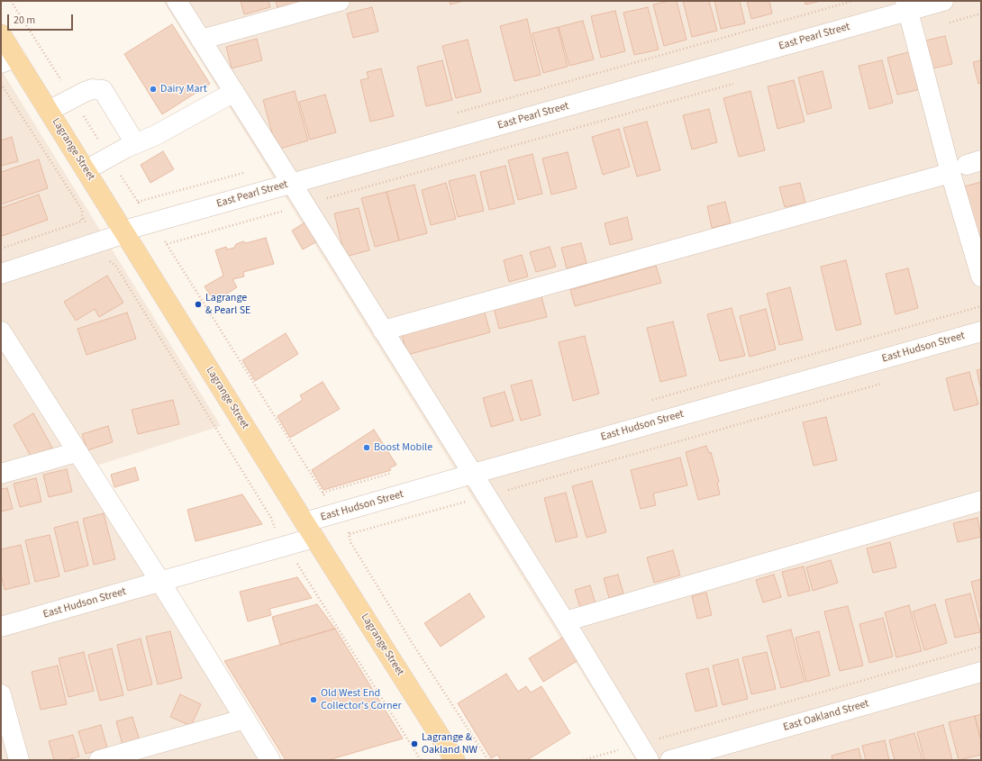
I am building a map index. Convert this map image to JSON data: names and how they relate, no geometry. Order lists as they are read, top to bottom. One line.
{"streets":{"main road":["Lagrange Street"],"street":["East Pearl Street","East Hudson Street","East Oakland Street"]},"crossings":[["East Pearl Street","Lagrange Street"],["Lagrange Street","East Hudson Street"]],"places":["Dairy Mart","Lagrange & Pearl SE","Boost Mobile","Old West End Collector's Corner","Lagrange & Oakland NW"],"scale_bar":"20 m"}
